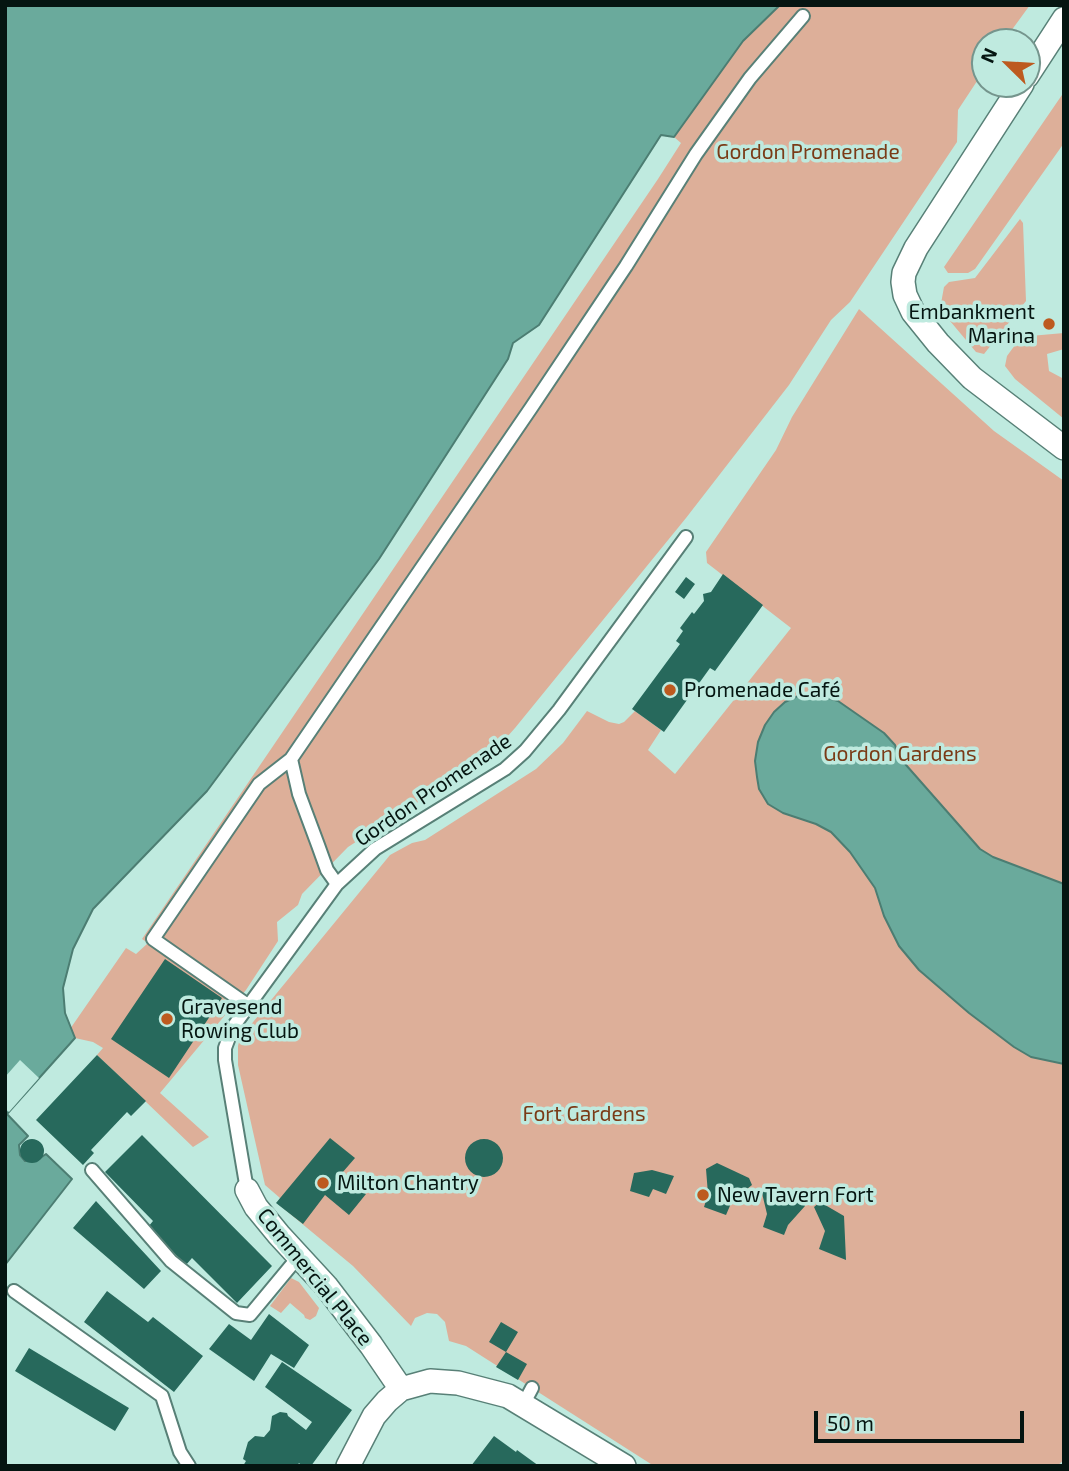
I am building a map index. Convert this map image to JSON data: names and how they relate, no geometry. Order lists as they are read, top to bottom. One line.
{"streets":{"street":["Commercial Place"],"lane":["Gordon Promenade"]},"crossings":[["Gordon Promenade","Commercial Place"]],"parks":["Gordon Promenade","Gordon Gardens","Fort Gardens"],"places":["Embankment Marina","Promenade Café","Gravesend Rowing Club","Milton Chantry","New Tavern Fort"],"scale_bar":"50 m","north":"top left"}
